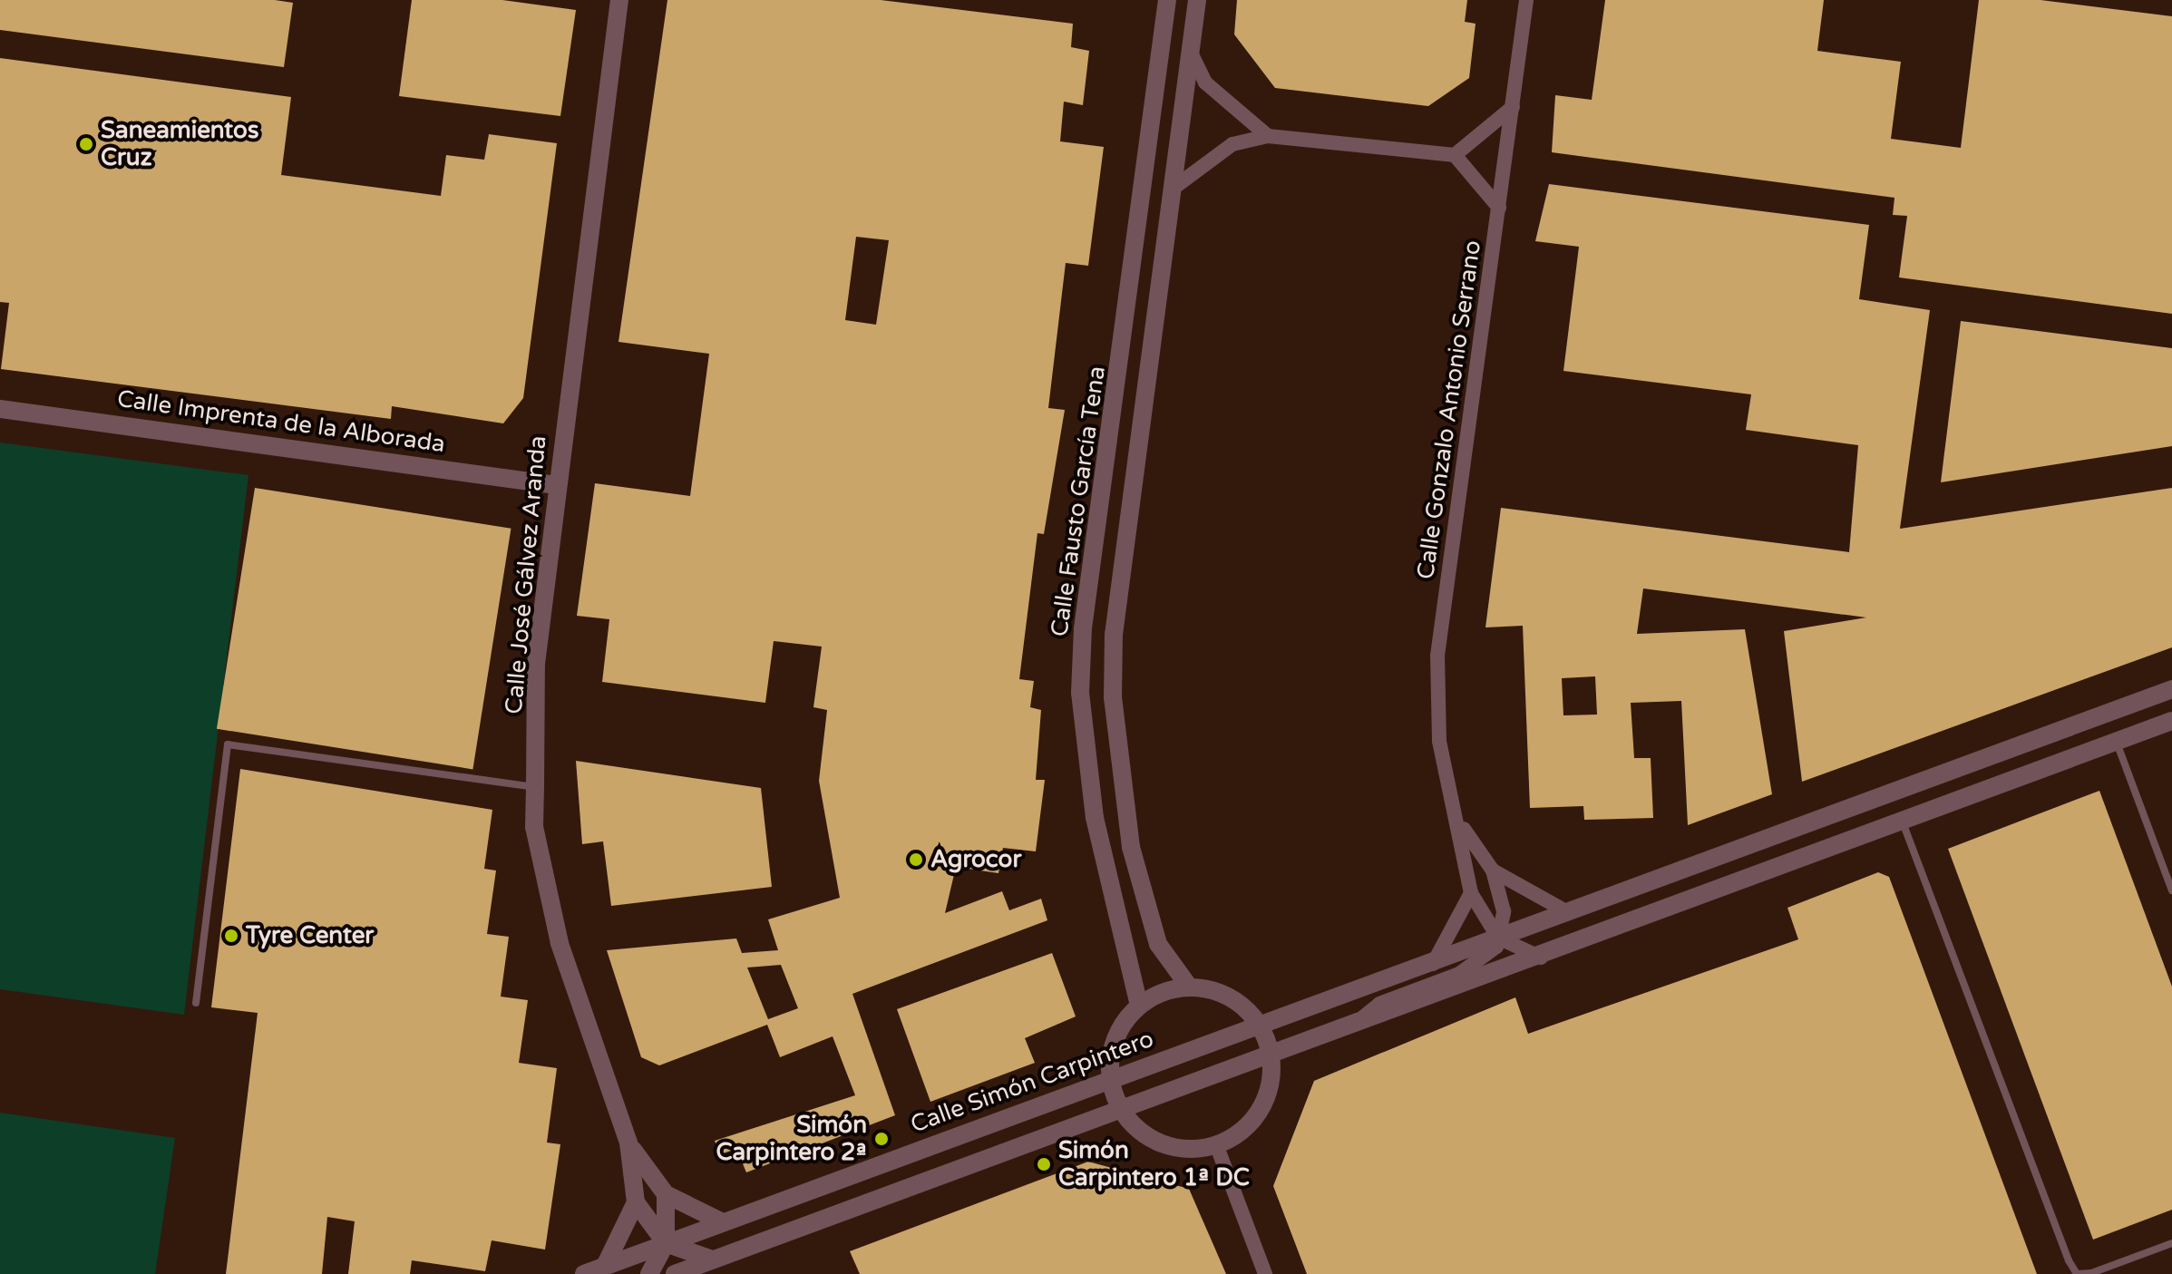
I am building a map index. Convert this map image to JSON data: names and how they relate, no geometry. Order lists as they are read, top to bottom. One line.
{"streets":{"street":["Calle Gonzalo Antonio Serrano","Calle Imprenta de la Alborada","Calle Fausto García Tena","Calle José Gálvez Aranda","Calle Simón Carpintero"]},"crossings":[["Calle Gonzalo Antonio Serrano","Calle Simón Carpintero"],["Calle Imprenta de la Alborada","Calle José Gálvez Aranda"],["Calle José Gálvez Aranda","Calle Simón Carpintero"]],"places":["Saneamientos Cruz","Agrocor","Tyre Center","Simón Carpintero 2ª","Simón Carpintero 1ª DC"]}
